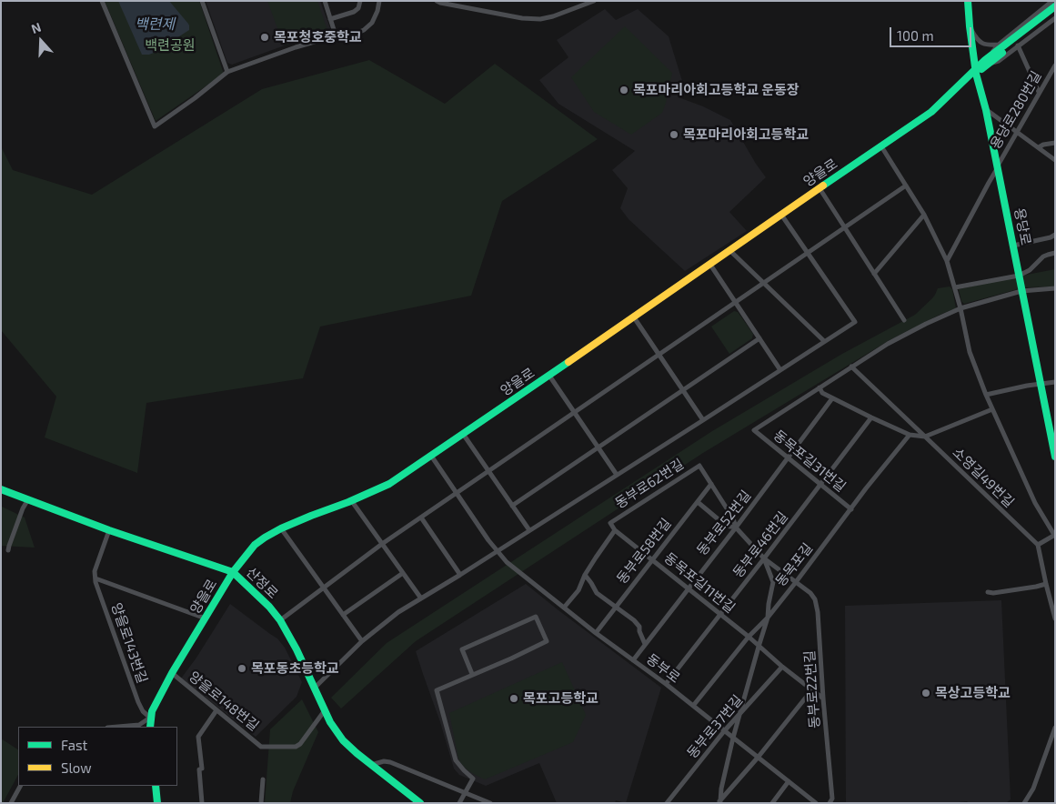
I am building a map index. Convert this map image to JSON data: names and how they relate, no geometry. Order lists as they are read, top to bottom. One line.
{"streets":{"street":["용당로280번길","양을로","용당로","동목포길31번길","소영길49번길","동부로62번길","동부로52번길","동부로46번길","동부로58번길","동목포길","산정로","동목포길11번길","양을로143번길","동부로","동부로22번길","양을로148번길","동부로37번길"]},"crossings":[["용당로280번길","용당로"],["양을로","용당로"],["양을로","산정로"],["양을로","양을로143번길"],["양을로","동부로"],["양을로","양을로148번길"],["동목포길31번길","동부로52번길"],["동목포길31번길","동부로46번길"],["동목포길31번길","동목포길"],["동부로62번길","동부로58번길"],["동부로62번길","동목포길11번길"],["동부로62번길","동부로"],["동부로52번길","동목포길11번길"],["동부로52번길","동부로"],["동부로46번길","동목포길11번길"],["동부로46번길","동부로"],["동부로46번길","동부로22번길"],["동부로58번길","동목포길11번길"],["동부로58번길","동부로"],["동목포길","동목포길11번길"],["동목포길","동부로"],["동목포길","동부로22번길"],["산정로","양을로143번길"],["산정로","양을로148번길"],["동목포길11번길","동부로22번길"],["동목포길11번길","동부로37번길"],["동부로","동부로37번길"]],"water":["백련제"],"parks":["백련공원"],"places":["목포청호중학교","목포마리아회고등학교 운동장","목포마리아회고등학교","목포동초등학교","목상고등학교","목포고등학교"],"legend":["Fast","Slow"],"scale_bar":"100 m","north":"top"}
